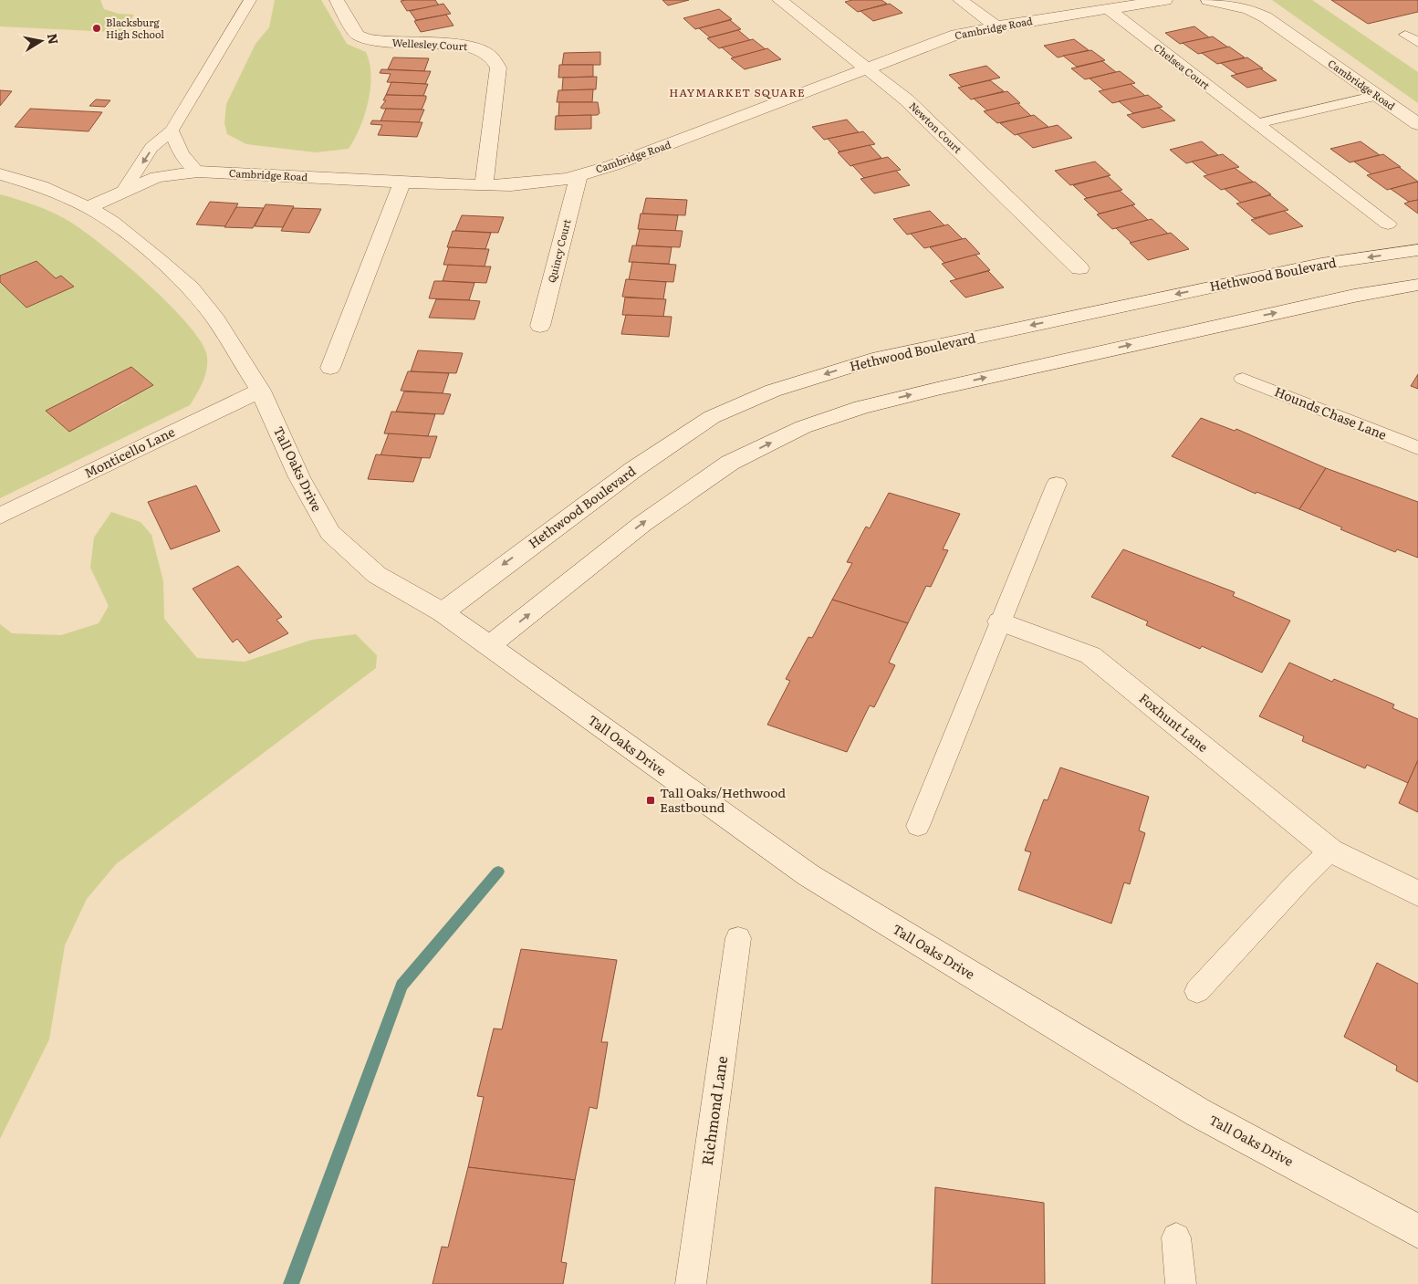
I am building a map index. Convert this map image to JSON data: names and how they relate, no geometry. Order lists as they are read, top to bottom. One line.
{"streets":{"street":["Cambridge Road","Wellesley Court","Chelsea Court","Newton Court","Quincy Court","Hethwood Boulevard","Monticello Lane","Tall Oaks Drive","Foxhunt Lane"],"lane":["Hounds Chase Lane","Richmond Lane"]},"crossings":[["Cambridge Road","Wellesley Court"],["Cambridge Road","Chelsea Court"],["Cambridge Road","Newton Court"],["Cambridge Road","Quincy Court"],["Cambridge Road","Tall Oaks Drive"],["Hethwood Boulevard","Tall Oaks Drive"],["Monticello Lane","Tall Oaks Drive"]],"districts":["HAYMARKET SQUARE"],"places":{"other":["Blacksburg High School"],"transit":["Tall Oaks/Hethwood Eastbound"]},"north":"right"}
